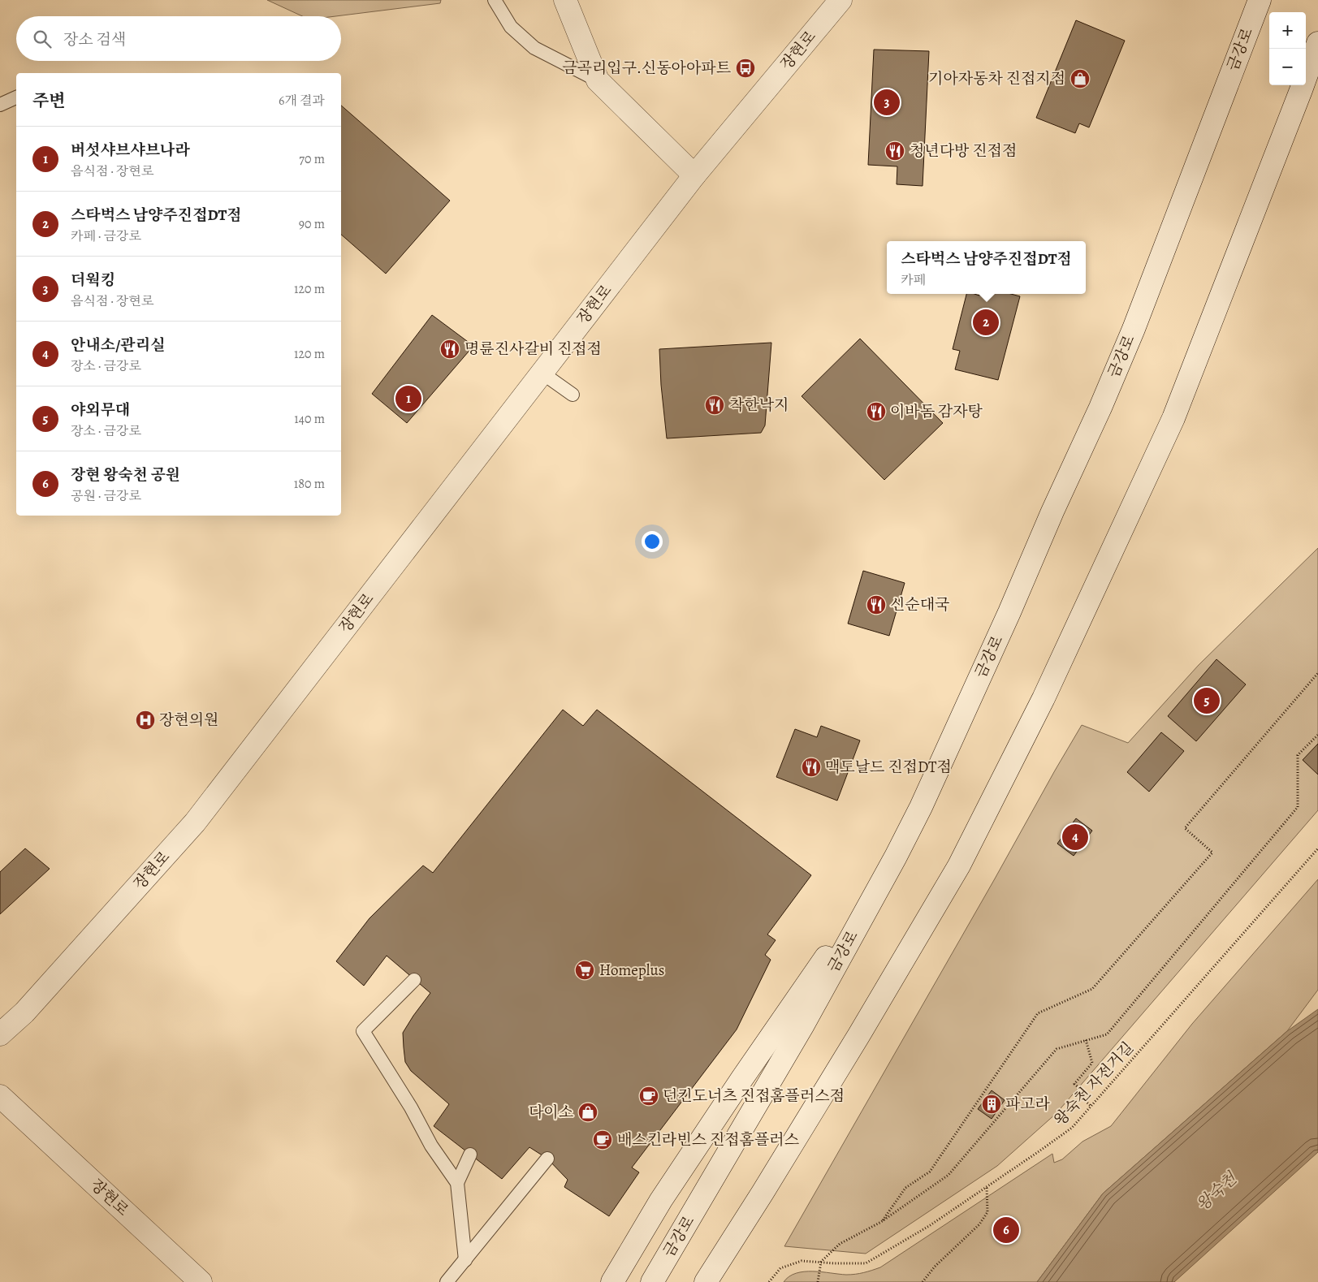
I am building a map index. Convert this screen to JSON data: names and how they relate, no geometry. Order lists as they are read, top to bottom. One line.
{"streets":{"main road":["금강로","장현로"],"path":["왕숙천 자전거길"]},"water":["왕숙천"],"places":{"bus stop":["금곡리입구.신동아아파트"],"shop":["기아자동차 진접지점","다이소"],"restaurant":["청년다방 진접점","명륜진사갈비 진접점","착한낙지","이바돔 감자탕","신순대국","맥도날드 진접DT점"],"hospital":["장현의원"],"supermarket":["Homeplus"],"cafe":["던킨도너츠 진접홈플러스점","배스킨라빈스 진접홈플러스"],"building":["파고라"]},"page":{"map_buttons":["+","−"],"search":"장소 검색","heading":["주변","6개 결과"],"pins":["3","2","1","5","4","6"],"list":[{"mark":"1","name":"버섯샤브샤브나라","note":"음식점 · 장현로","value":"70 m"},{"mark":"2","name":"스타벅스 남양주진접DT점","note":"카페 · 금강로","value":"90 m"},{"mark":"3","name":"더웍킹","note":"음식점 · 장현로","value":"120 m"},{"mark":"4","name":"안내소/관리실","note":"장소 · 금강로","value":"120 m"},{"mark":"5","name":"야외무대","note":"장소 · 금강로","value":"140 m"},{"mark":"6","name":"장현 왕숙천 공원","note":"공원 · 금강로","value":"180 m"}],"popup":["스타벅스 남양주진접DT점","카페"]}}
